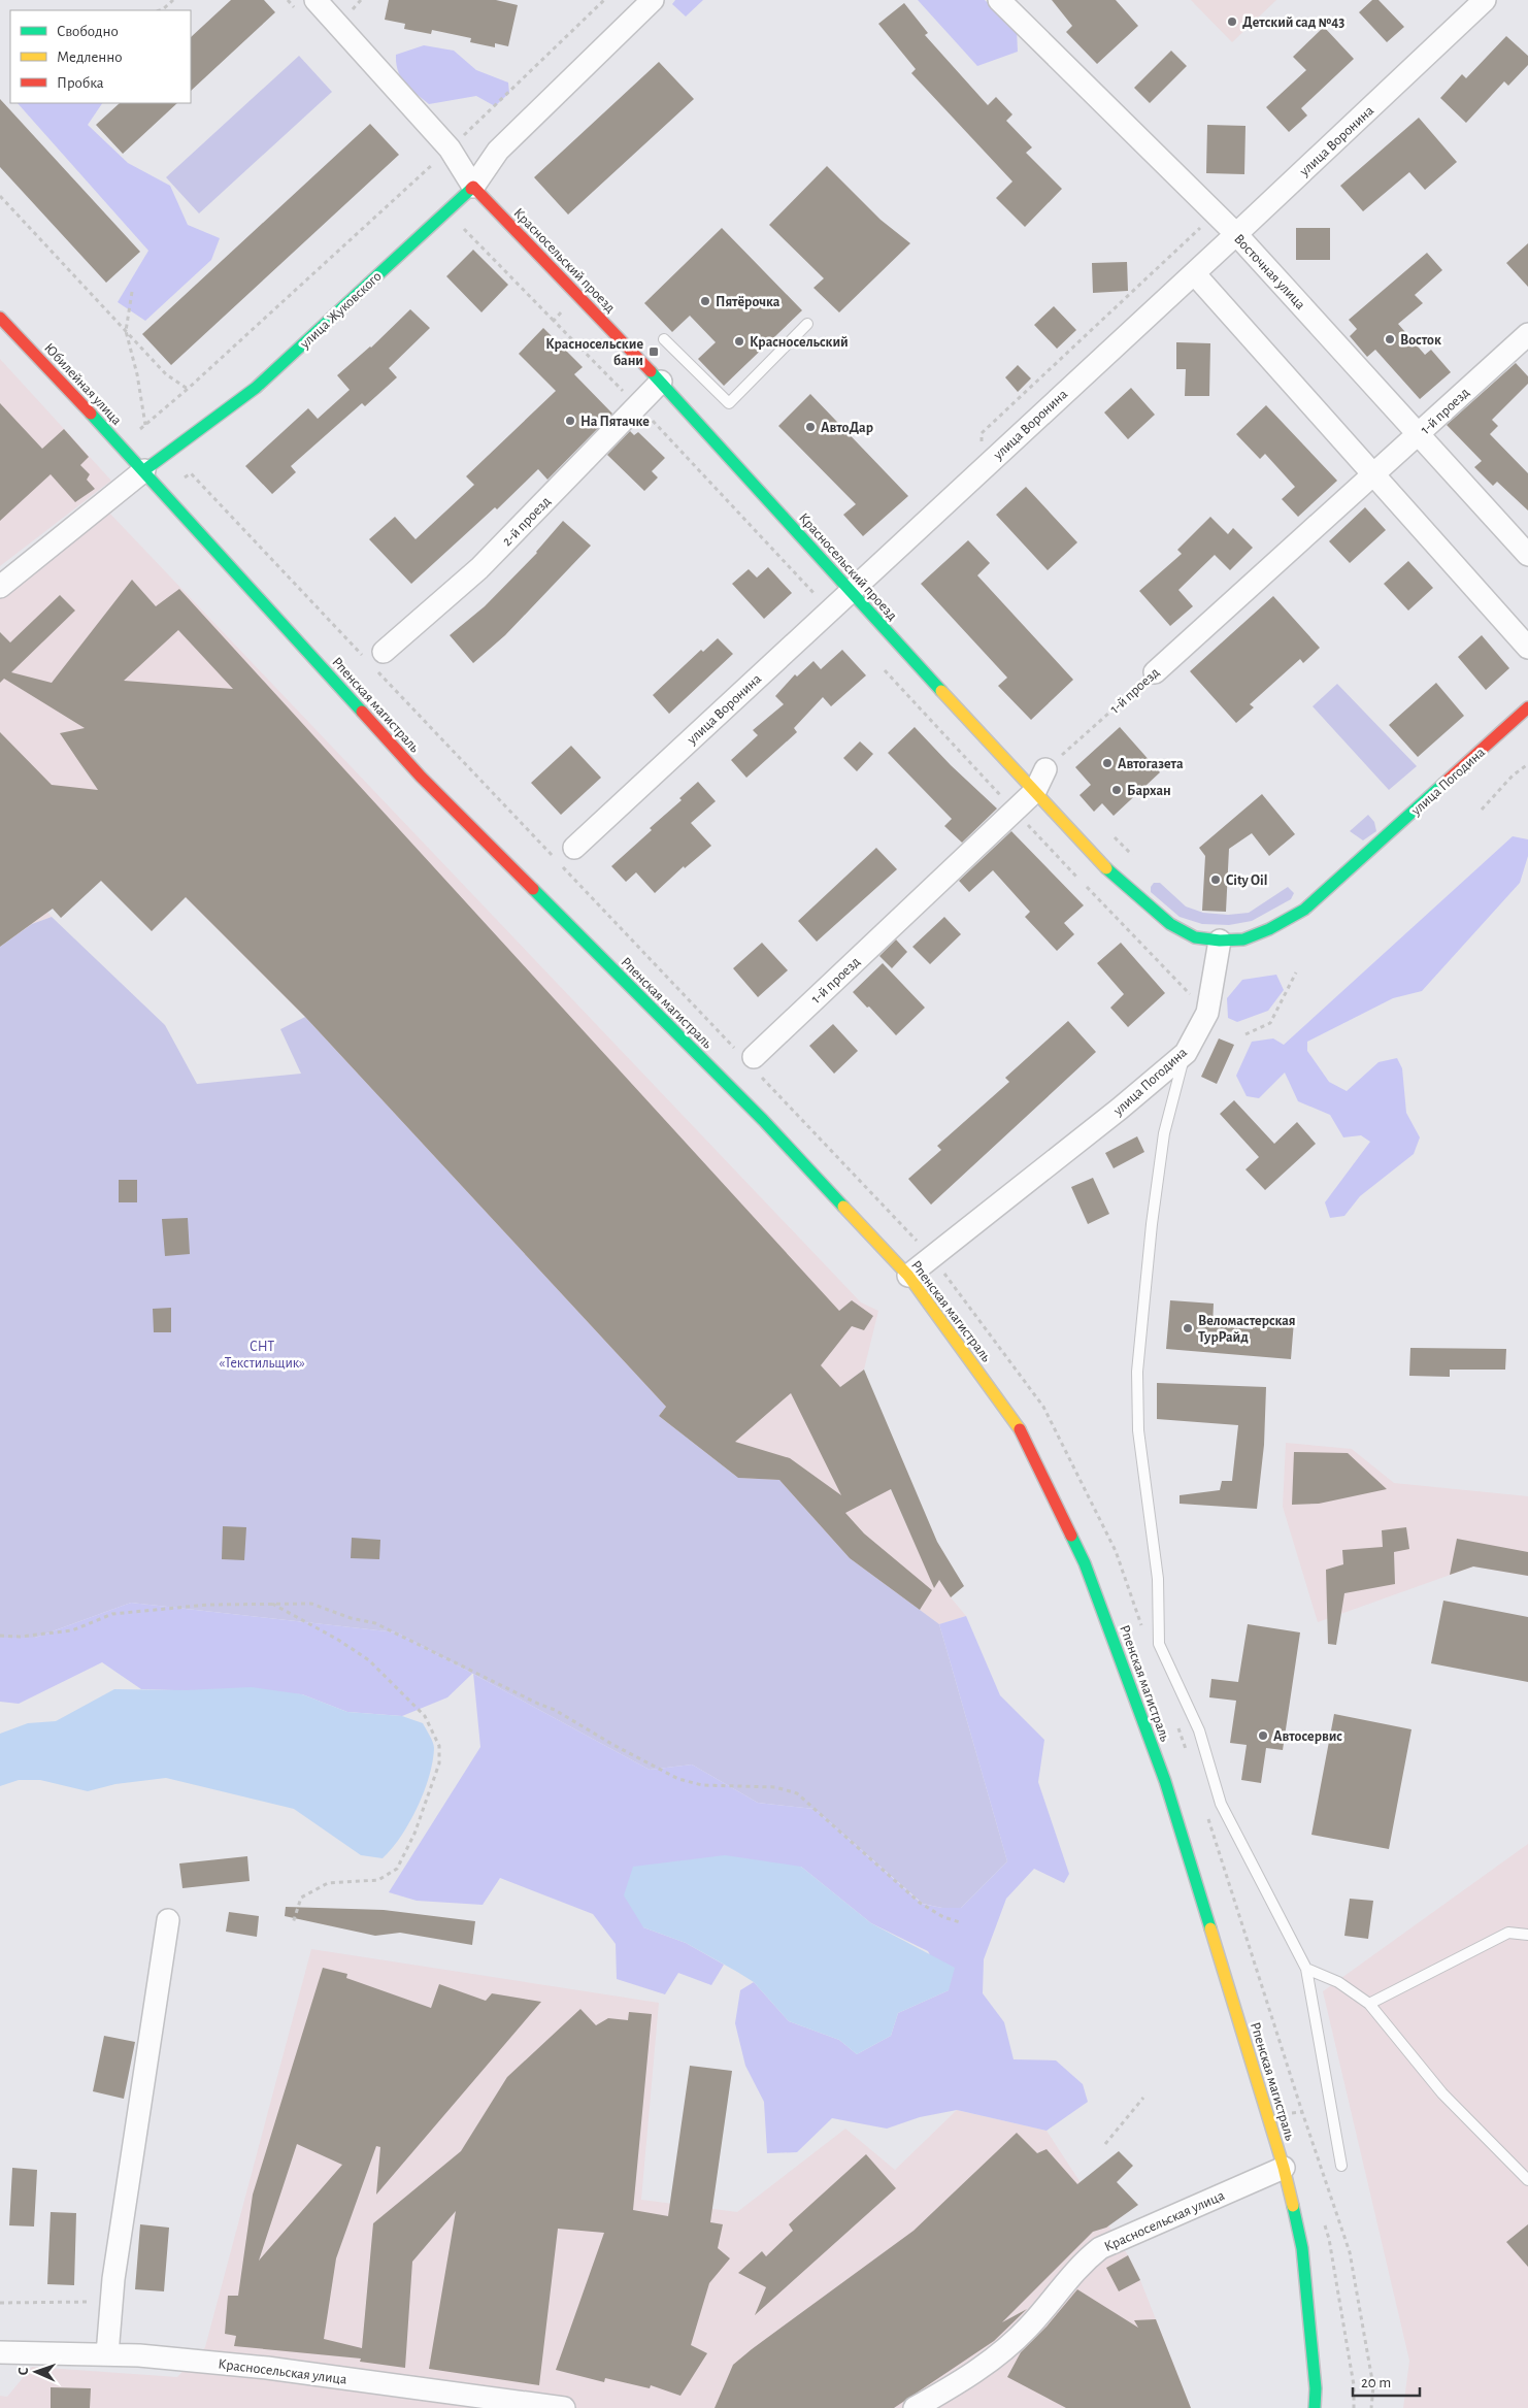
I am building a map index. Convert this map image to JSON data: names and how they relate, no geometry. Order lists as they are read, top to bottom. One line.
{"streets":{"main road":["Красносельский проезд","улица Жуковского","Юбилейная улица","Рпенская магистраль","улица Погодина"],"street":["улица Воронина","Восточная улица","1-й проезд","2-й проезд","Красносельская улица"]},"crossings":[["улица Воронина","Красносельский проезд"],["улица Воронина","Восточная улица"],["Красносельский проезд","улица Жуковского"],["Красносельский проезд","1-й проезд"],["Красносельский проезд","2-й проезд"],["Красносельский проезд","улица Погодина"],["Восточная улица","1-й проезд"],["улица Жуковского","Юбилейная улица"],["улица Жуковского","Рпенская магистраль"],["Юбилейная улица","Рпенская магистраль"],["Рпенская магистраль","улица Погодина"],["Рпенская магистраль","Красносельская улица"]],"parks":["СНТ «Текстильщик»"],"places":{"other":["Детский сад №43","Пятёрочка","Восток","Красносельский","На Пятачке","АвтоДар","Автогазета","Бархан","City Oil","Веломастерская ТурРайд","Автосервис"],"transit":["Красносельские бани"]},"legend":["Свободно","Медленно","Пробка"],"scale_bar":"20 m","north":"left"}
